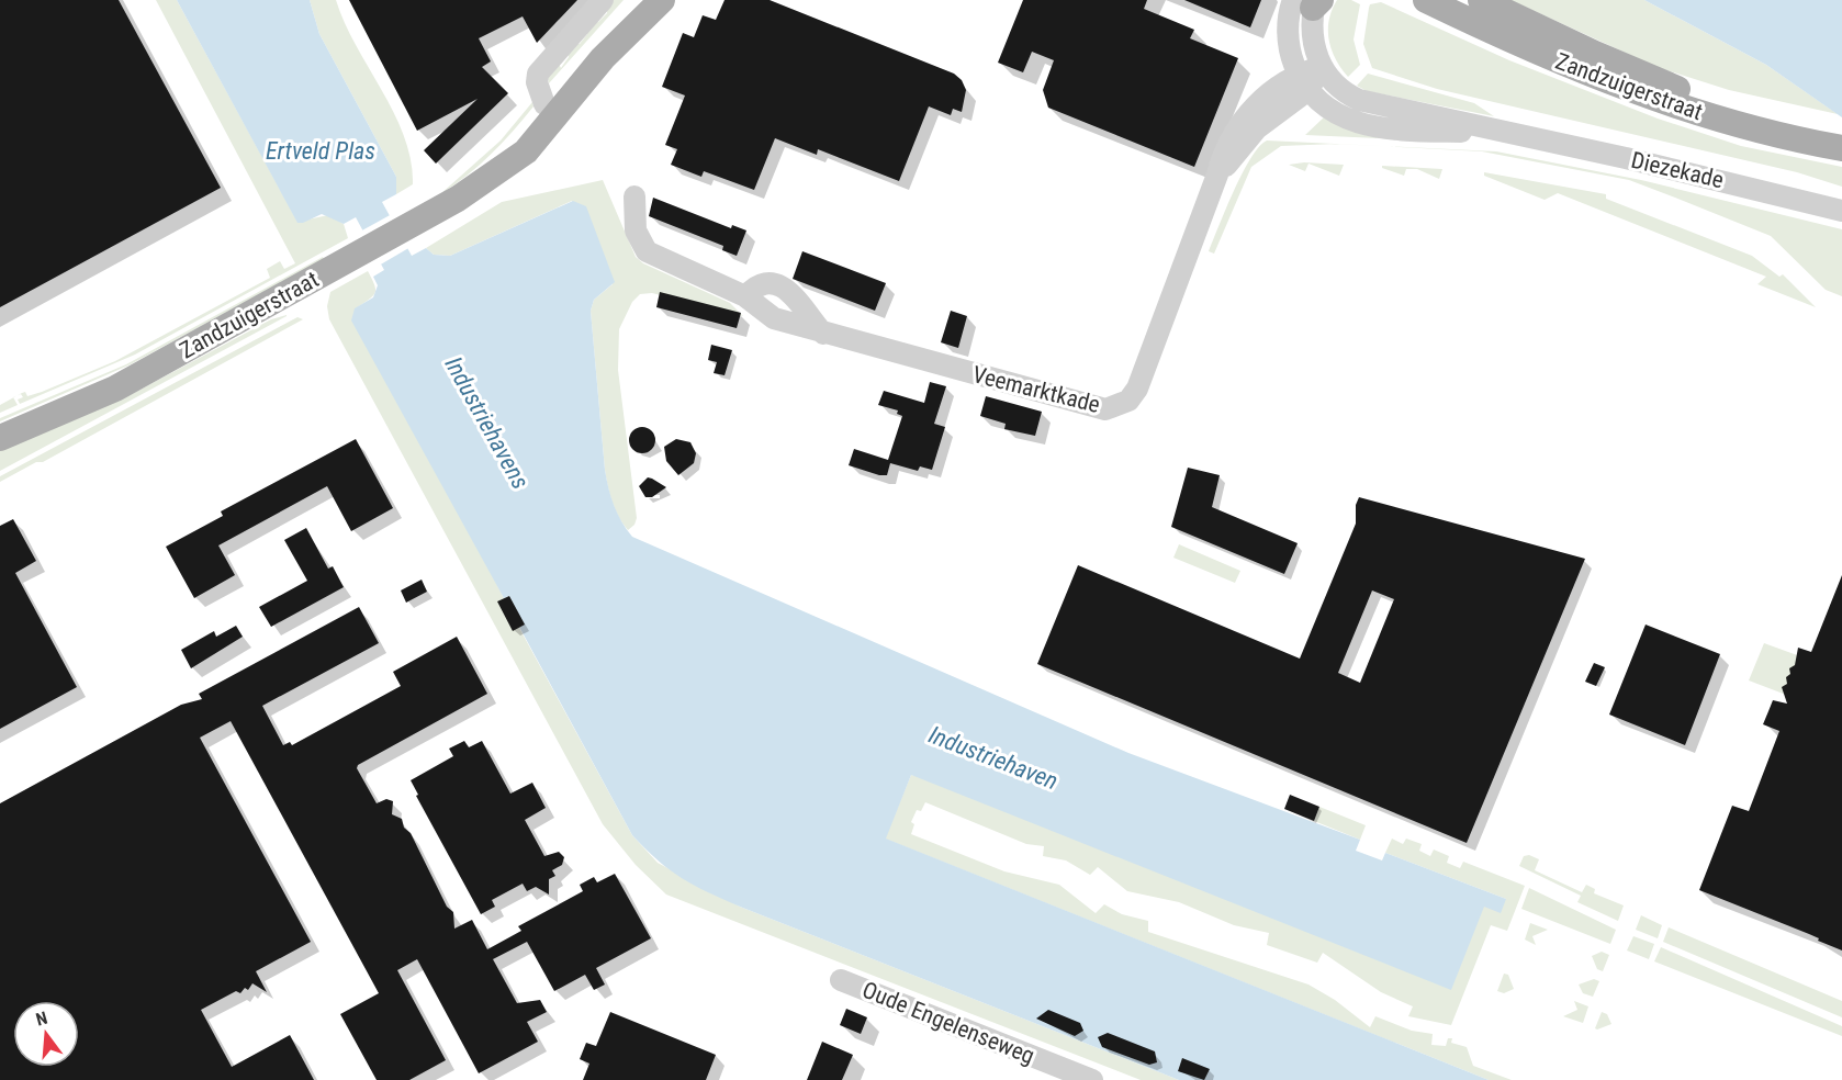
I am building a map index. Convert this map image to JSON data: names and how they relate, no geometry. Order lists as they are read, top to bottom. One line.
{"streets":{"main road":["Zandzuigerstraat"],"street":["Diezekade","Veemarktkade","Oude Engelenseweg"]},"crossings":[["Diezekade","Veemarktkade"]],"water":["Ertveld Plas","Industriehavens","Industriehaven"],"north":"top"}
